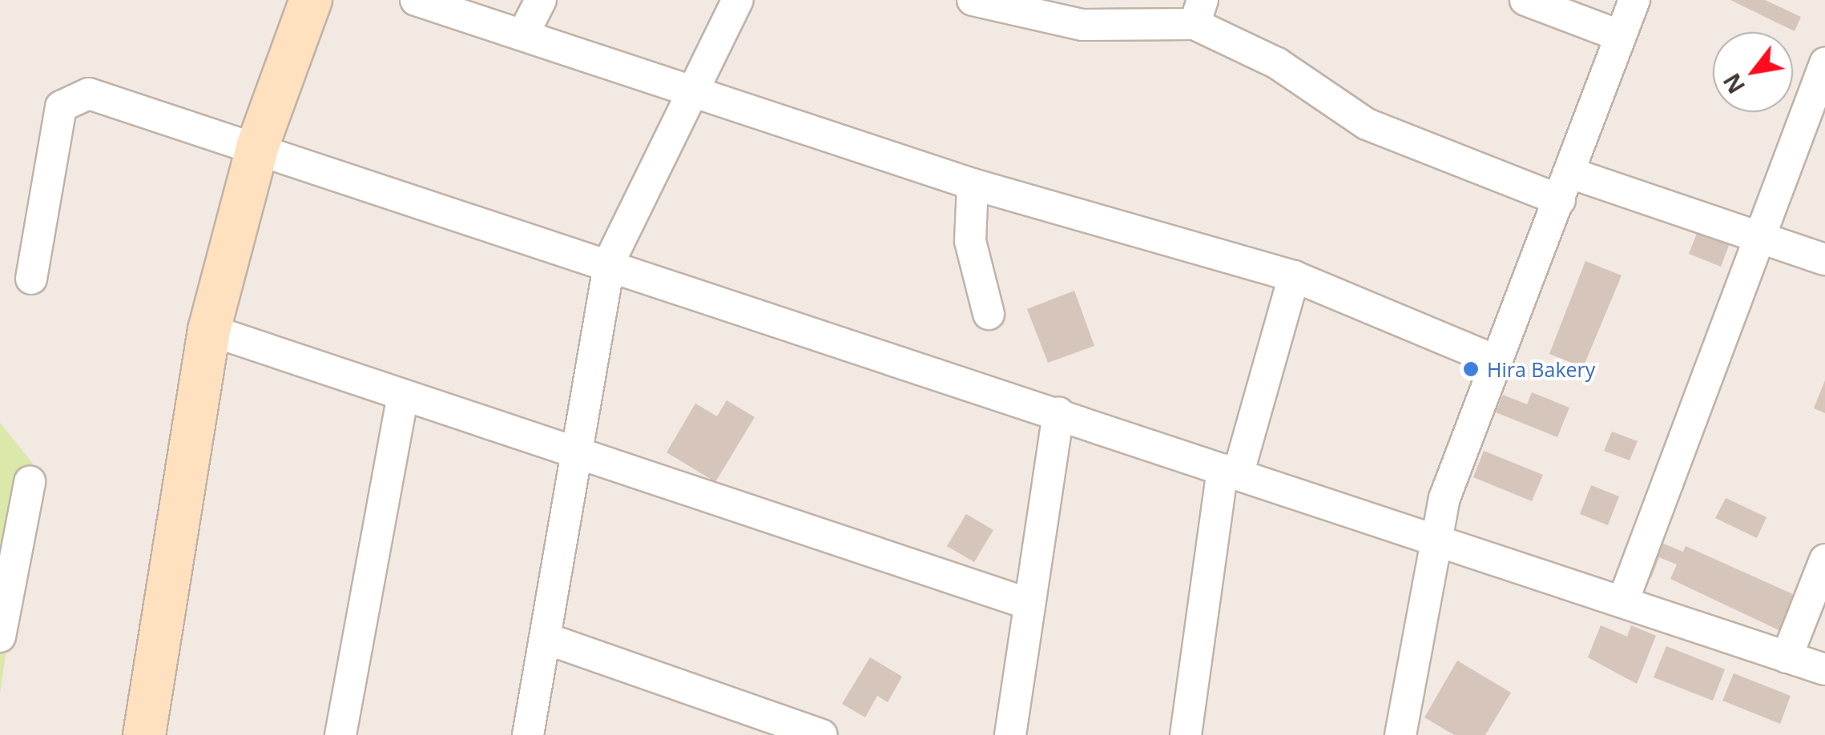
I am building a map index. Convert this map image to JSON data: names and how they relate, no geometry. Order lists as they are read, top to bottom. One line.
{"places":["Hira Bakery"],"north":"bottom left"}
